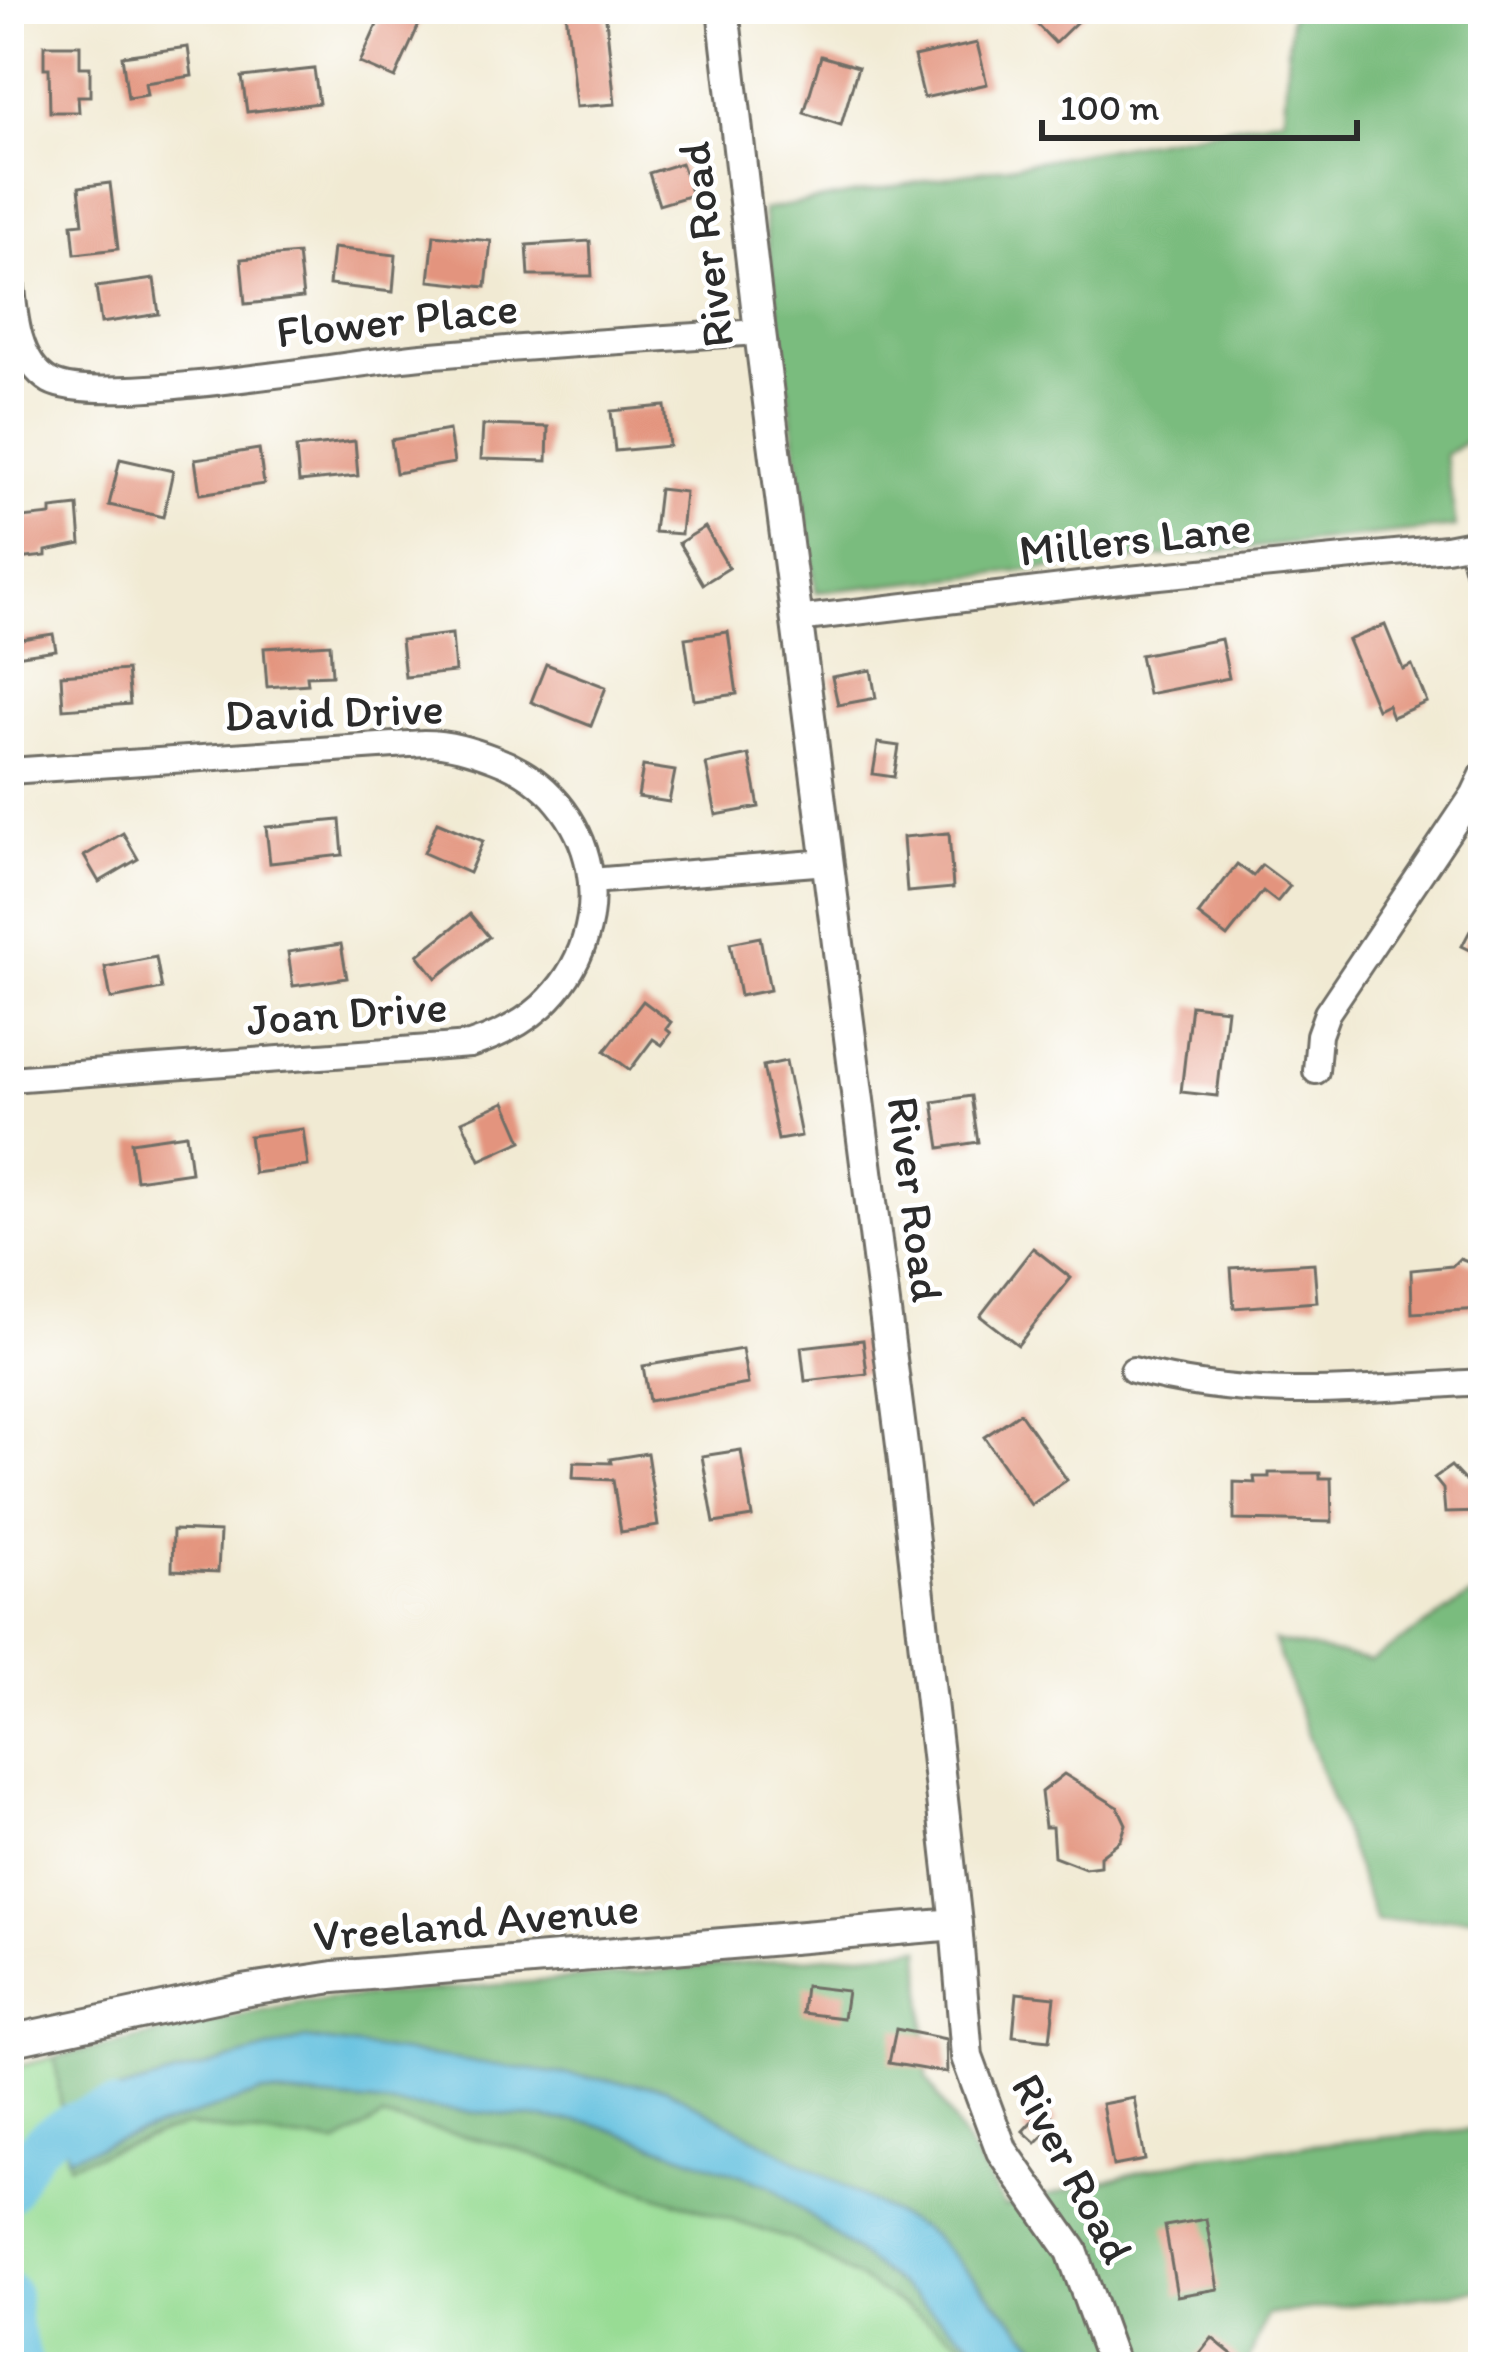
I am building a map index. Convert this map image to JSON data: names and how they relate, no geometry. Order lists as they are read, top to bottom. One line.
{"streets":{"street":["River Road","Flower Place","Millers Lane","David Drive","Joan Drive","Vreeland Avenue"]},"crossings":[["River Road","Flower Place"],["River Road","Millers Lane"],["River Road","Vreeland Avenue"],["David Drive","Joan Drive"]],"scale_bar":"100 m"}
